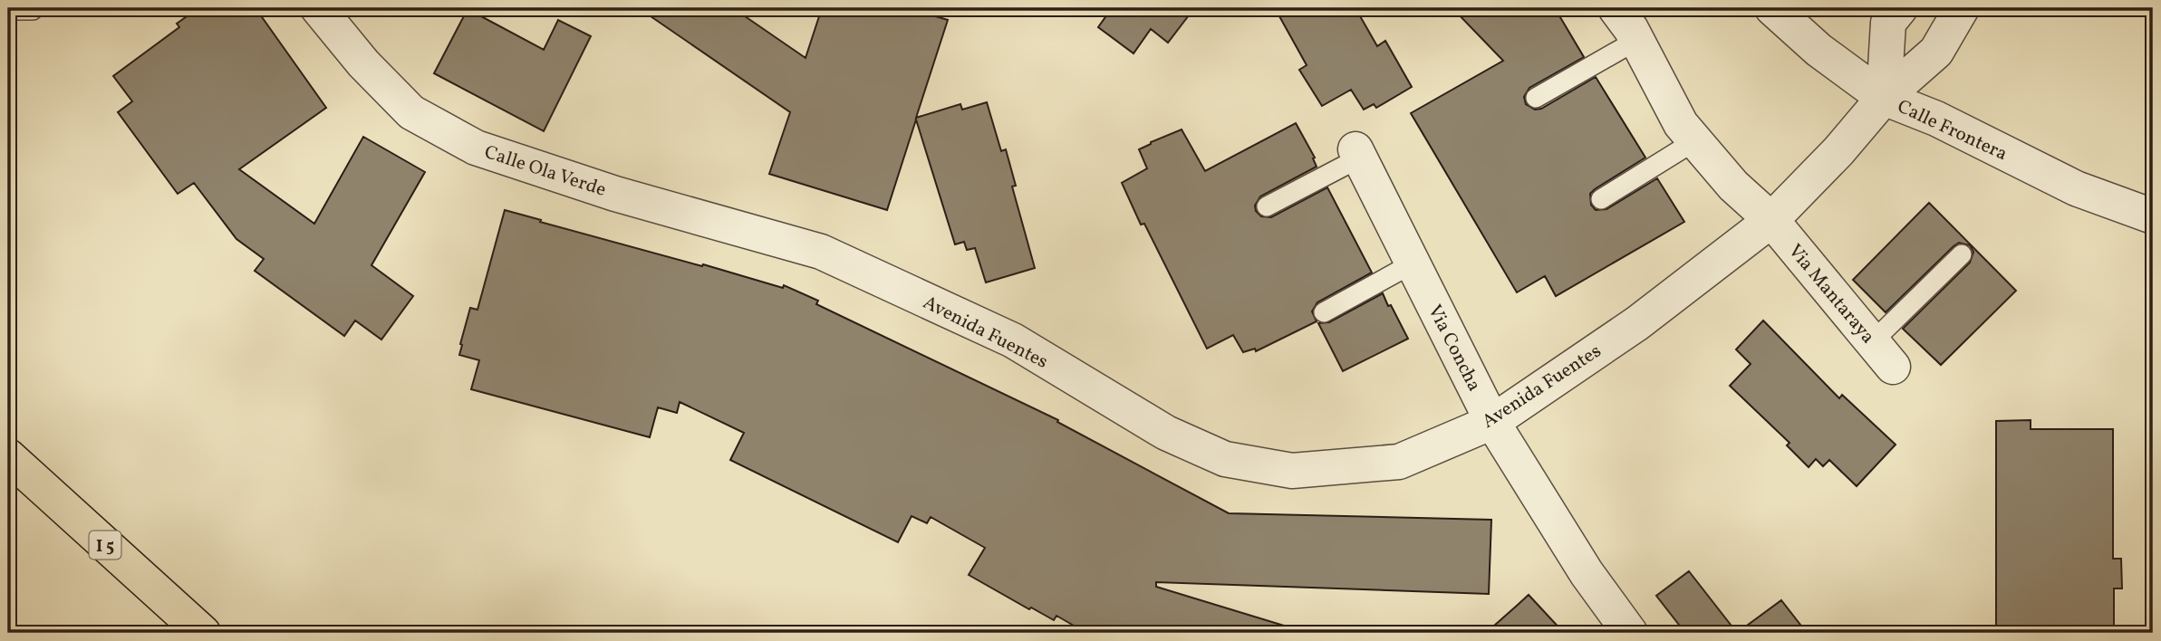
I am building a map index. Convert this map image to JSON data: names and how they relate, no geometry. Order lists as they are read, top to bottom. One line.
{"streets":{"highway":["I 5"],"street":["Calle Frontera","Calle Ola Verde","Via Mantaraya","Avenida Fuentes","Via Concha"]},"crossings":[["Calle Frontera","Avenida Fuentes"],["Calle Ola Verde","Avenida Fuentes"],["Via Mantaraya","Avenida Fuentes"],["Avenida Fuentes","Via Concha"]]}
